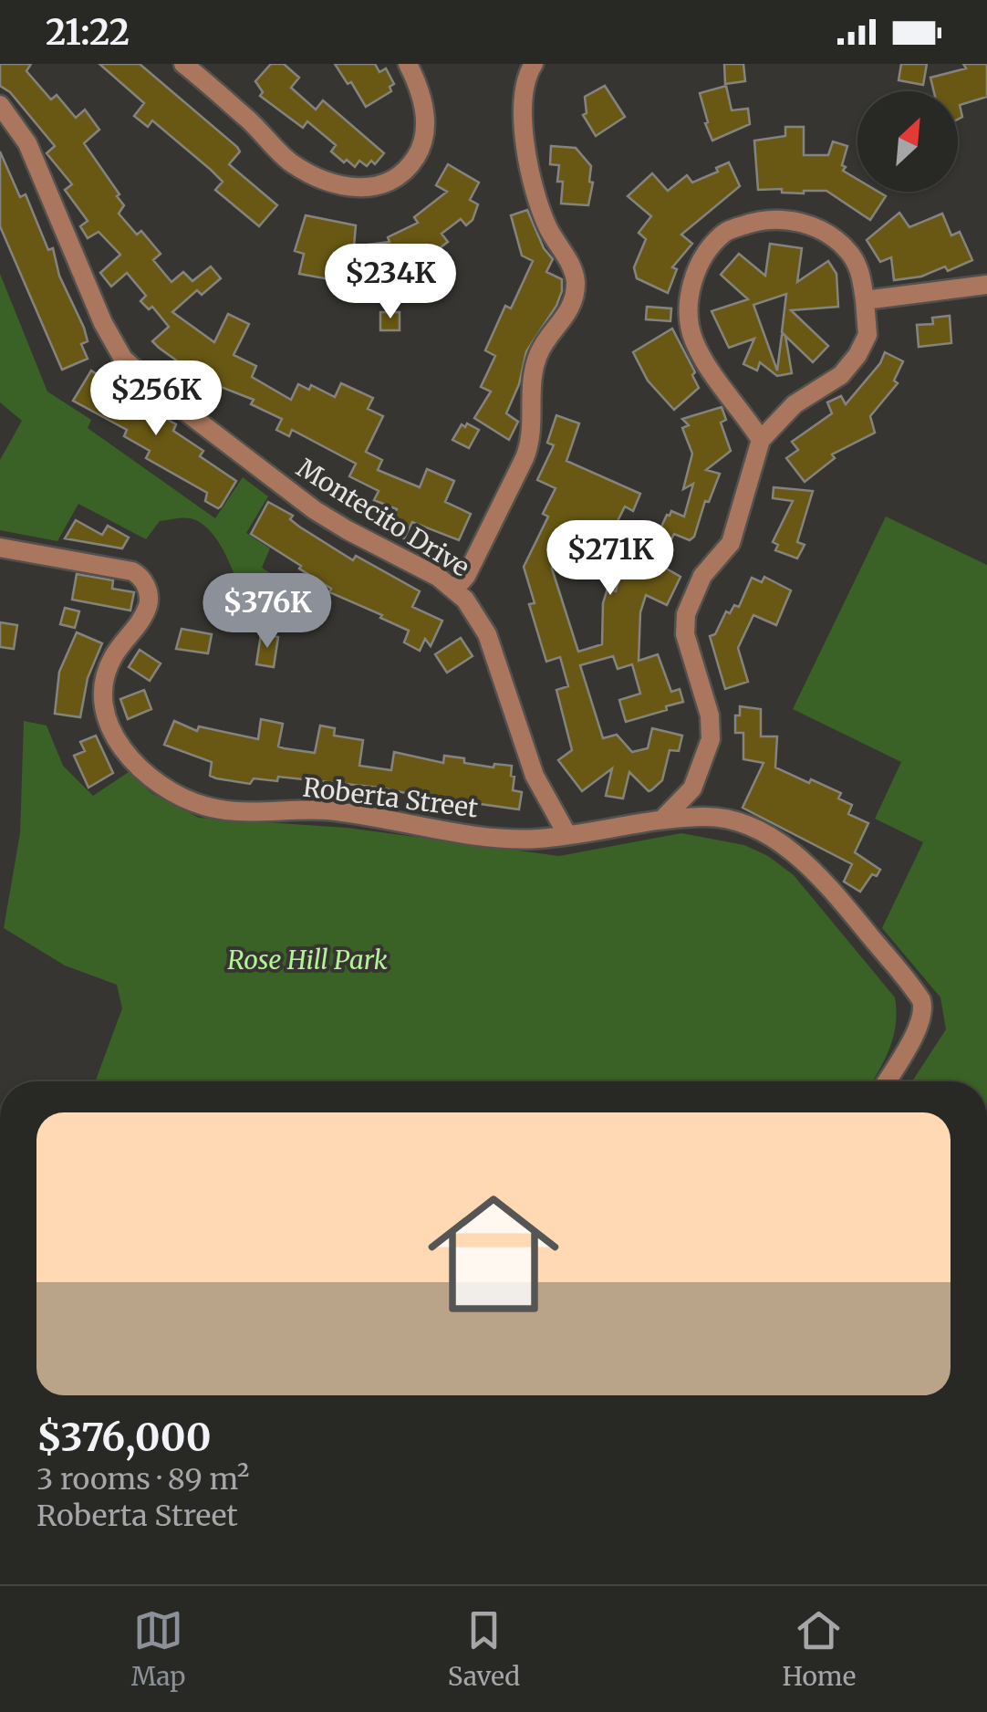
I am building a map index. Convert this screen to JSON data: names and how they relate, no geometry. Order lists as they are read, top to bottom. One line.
{"streets":{"street":["Montecito Drive","Roberta Street"]},"crossings":[["Montecito Drive","Roberta Street"]],"parks":["Rose Hill Park"],"north":"top right","page":{"status":"21:22","price":["$234K","$256K","$271K","$376K"],"list":[{"name":"$376,000","note":"3 rooms · 89 m² · Roberta Street"}],"tabs":["Map","Saved","Home"]}}
